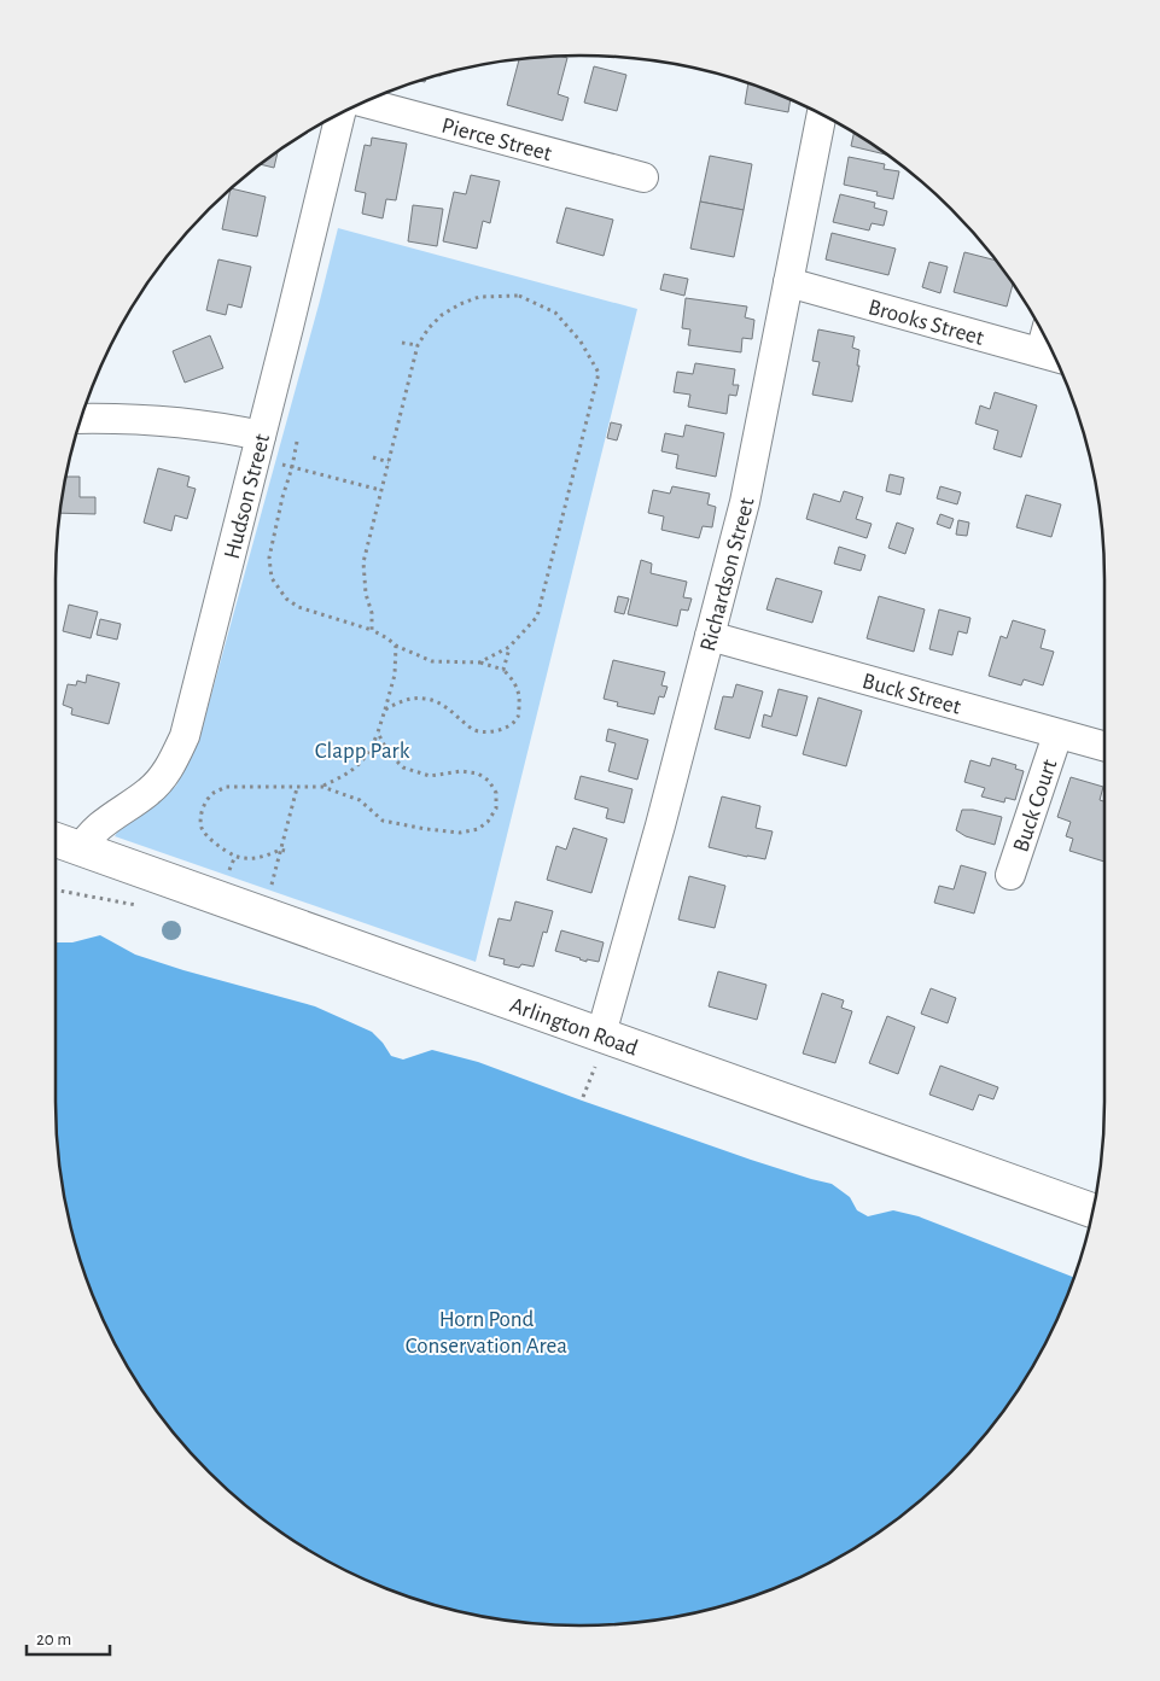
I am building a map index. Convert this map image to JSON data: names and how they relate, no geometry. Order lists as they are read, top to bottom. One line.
{"streets":{"street":["Pierce Street","Brooks Street","Hudson Street","Richardson Street","Buck Street","Buck Court","Arlington Road"]},"crossings":[["Brooks Street","Richardson Street"],["Hudson Street","Arlington Road"],["Richardson Street","Buck Street"],["Richardson Street","Arlington Road"],["Buck Street","Buck Court"]],"parks":["Clapp Park","Horn Pond Conservation Area"],"scale_bar":"20 m"}
